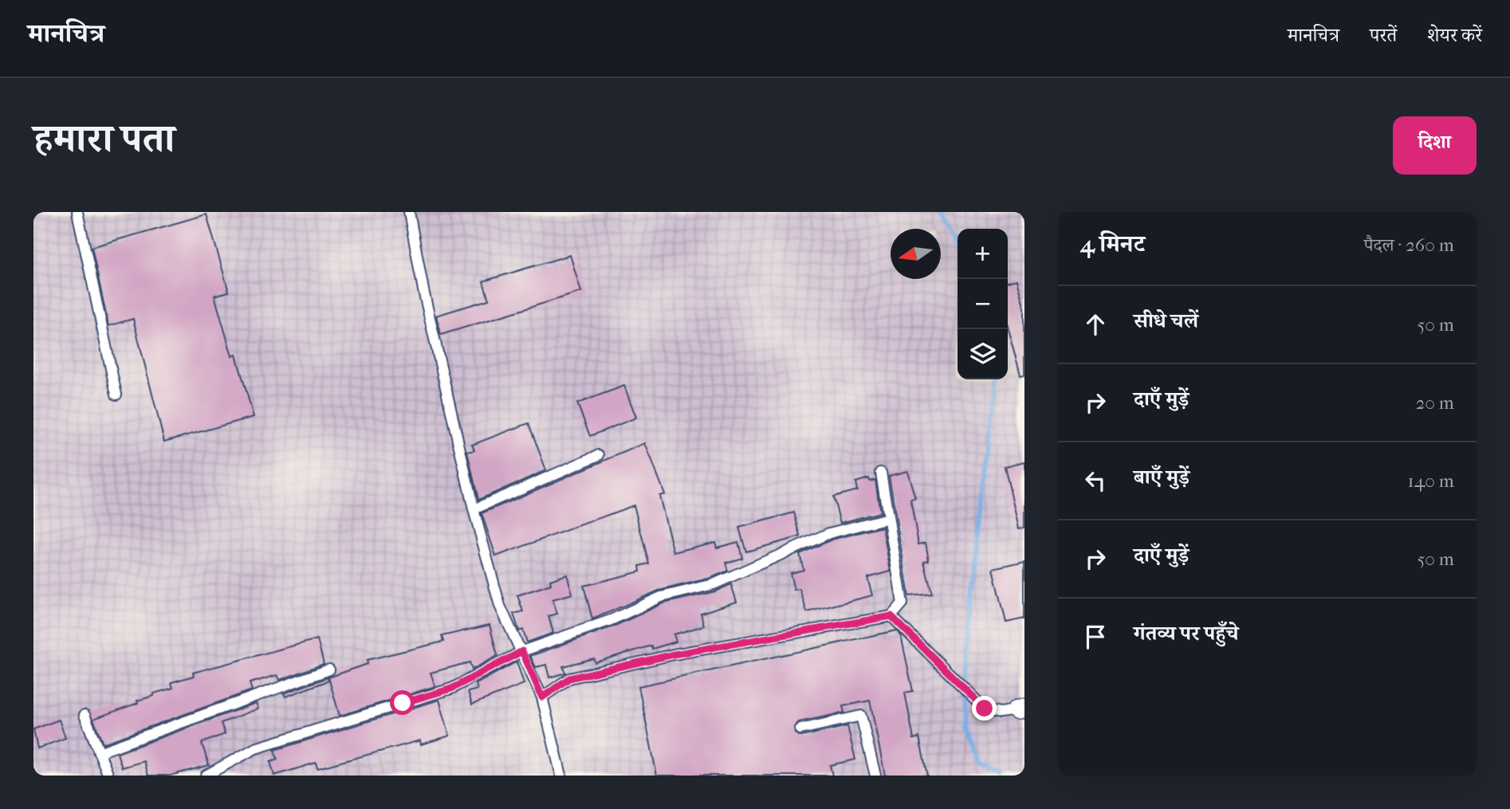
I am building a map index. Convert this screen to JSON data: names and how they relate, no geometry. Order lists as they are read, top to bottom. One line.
{"north":"left","page":{"header":"मानचित्र","nav":["मानचित्र","परतें","शेयर करें"],"title":"हमारा पता","buttons":"दिशा","heading":["4 मिनट","पैदल · 260 m"],"map_buttons":["+","−"],"list":[["सीधे चलें","50 m"],["दाएँ मुड़ें","20 m"],["बाएँ मुड़ें","140 m"],["दाएँ मुड़ें","50 m"],"गंतव्य पर पहुँचे"]}}
